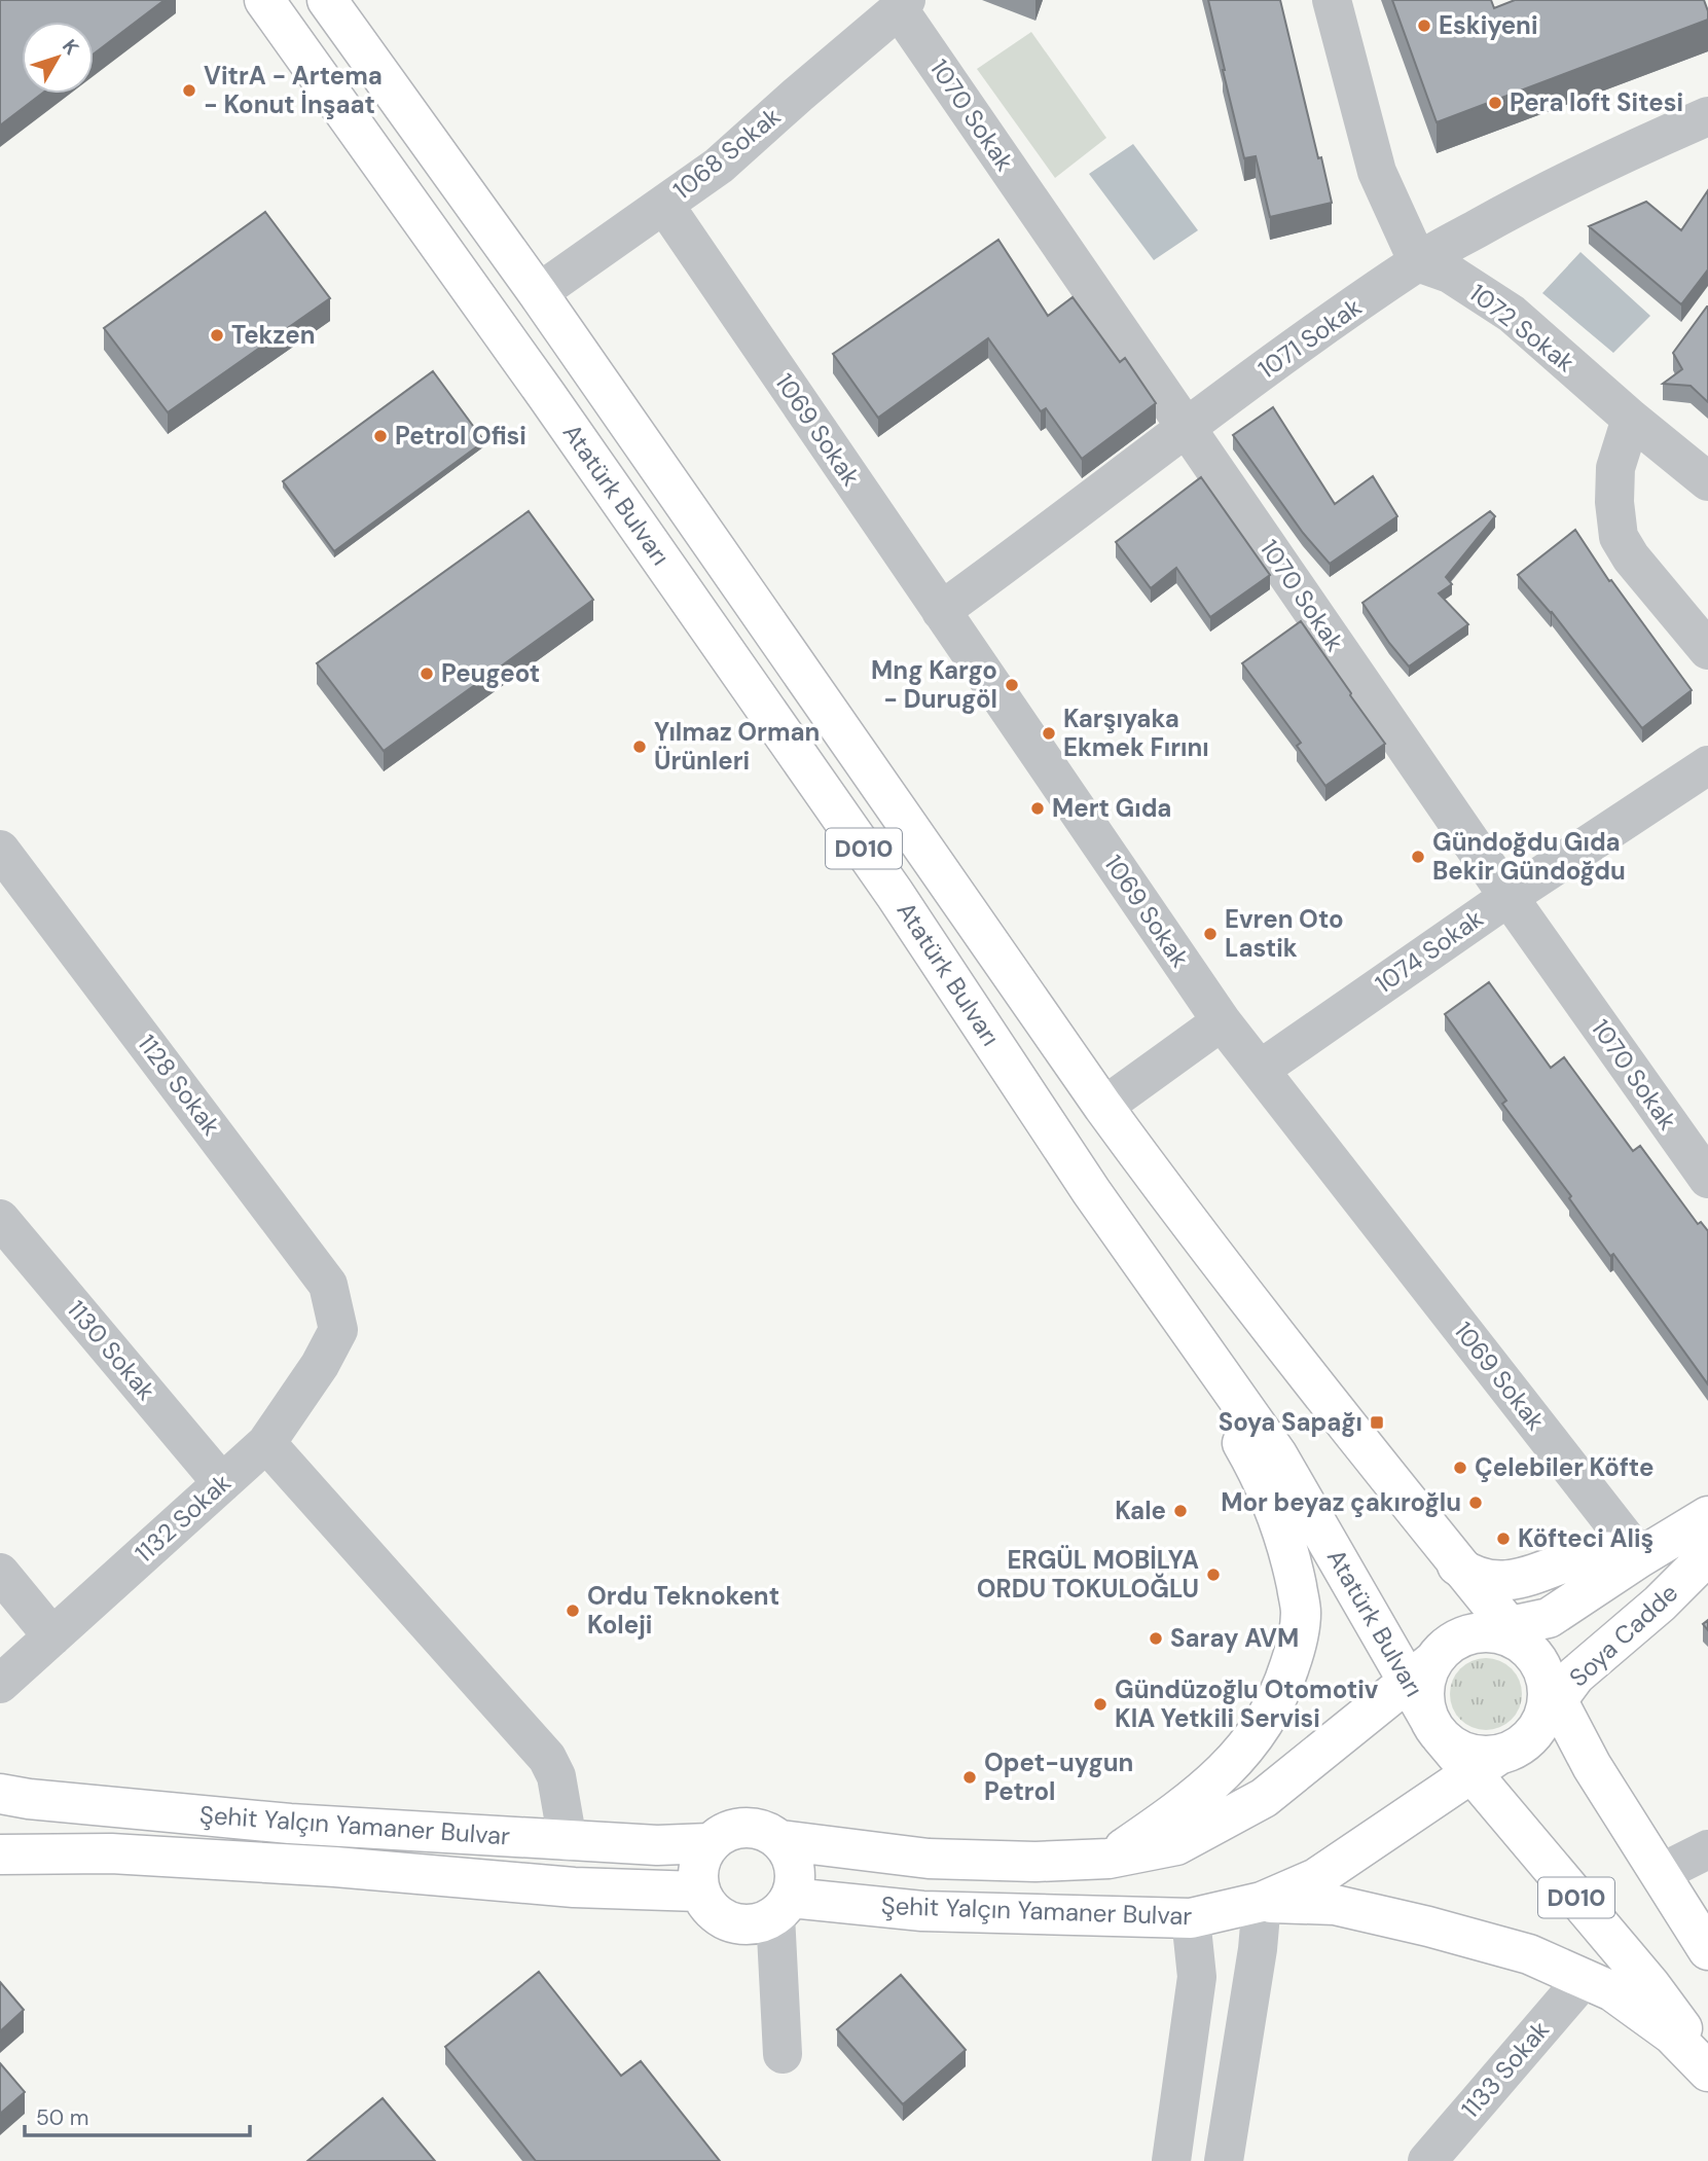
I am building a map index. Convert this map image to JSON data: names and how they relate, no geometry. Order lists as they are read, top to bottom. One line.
{"streets":{"main road":["Atatürk Bulvarı","D010","Soya Cadde","Şehit Yalçın Yamaner Bulvar"],"street":["1070 Sokak","1068 Sokak","1072 Sokak","1071 Sokak","1069 Sokak","1074 Sokak","1128 Sokak","1130 Sokak","1132 Sokak","1133 Sokak"]},"crossings":[["1070 Sokak","1068 Sokak"],["1070 Sokak","1071 Sokak"],["1070 Sokak","1074 Sokak"],["1068 Sokak","1069 Sokak"],["1068 Sokak","Atatürk Bulvarı"],["1072 Sokak","1071 Sokak"],["1071 Sokak","1069 Sokak"],["1069 Sokak","1074 Sokak"],["1069 Sokak","Soya Cadde"],["Atatürk Bulvarı","D010"],["Atatürk Bulvarı","Soya Cadde"],["Atatürk Bulvarı","Şehit Yalçın Yamaner Bulvar"],["D010","Soya Cadde"],["D010","Şehit Yalçın Yamaner Bulvar"],["1128 Sokak","1132 Sokak"],["1130 Sokak","1132 Sokak"],["Soya Cadde","Şehit Yalçın Yamaner Bulvar"]],"places":{"other":["Eskiyeni","VitrA - Artema - Konut İnşaat","Pera loft Sitesi","Tekzen","Petrol Ofisi","Peugeot","Mng Kargo - Durugöl","Karşıyaka Ekmek Fırını","Yılmaz Orman Ürünleri","Mert Gıda","Gündoğdu Gıda Bekir Gündoğdu","Evren Oto Lastik","Çelebiler Köfte","Mor beyaz çakıroğlu","Kale","Köfteci Aliş","ERGÜL MOBİLYA ORDU TOKULOĞLU","Ordu Teknokent Koleji","Saray AVM","Gündüzoğlu Otomotiv KIA Yetkili Servisi","Opet-uygun Petrol"],"transit":["Soya Sapağı"]},"scale_bar":"50 m","north":"top right"}
